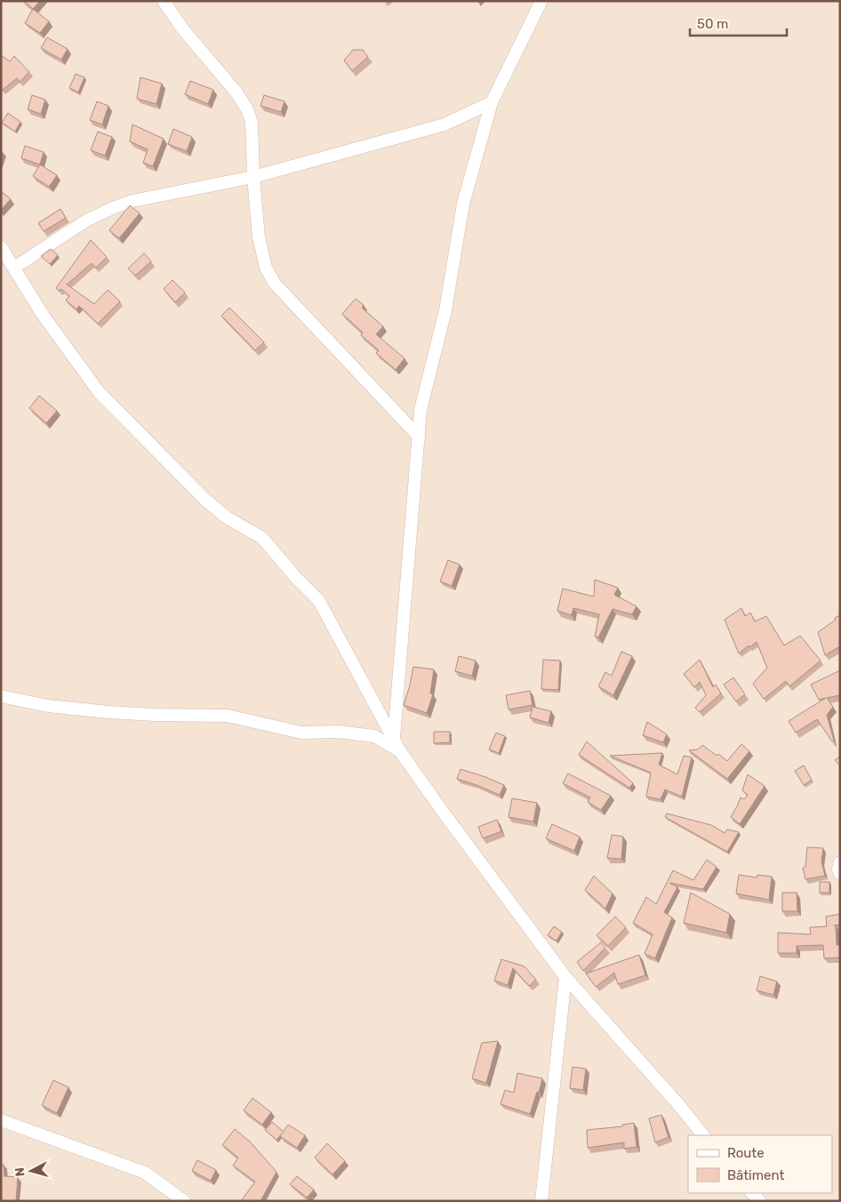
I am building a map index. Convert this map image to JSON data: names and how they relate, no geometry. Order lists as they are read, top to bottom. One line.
{"legend":["Route","Bâtiment"],"scale_bar":"50 m","north":"left"}
